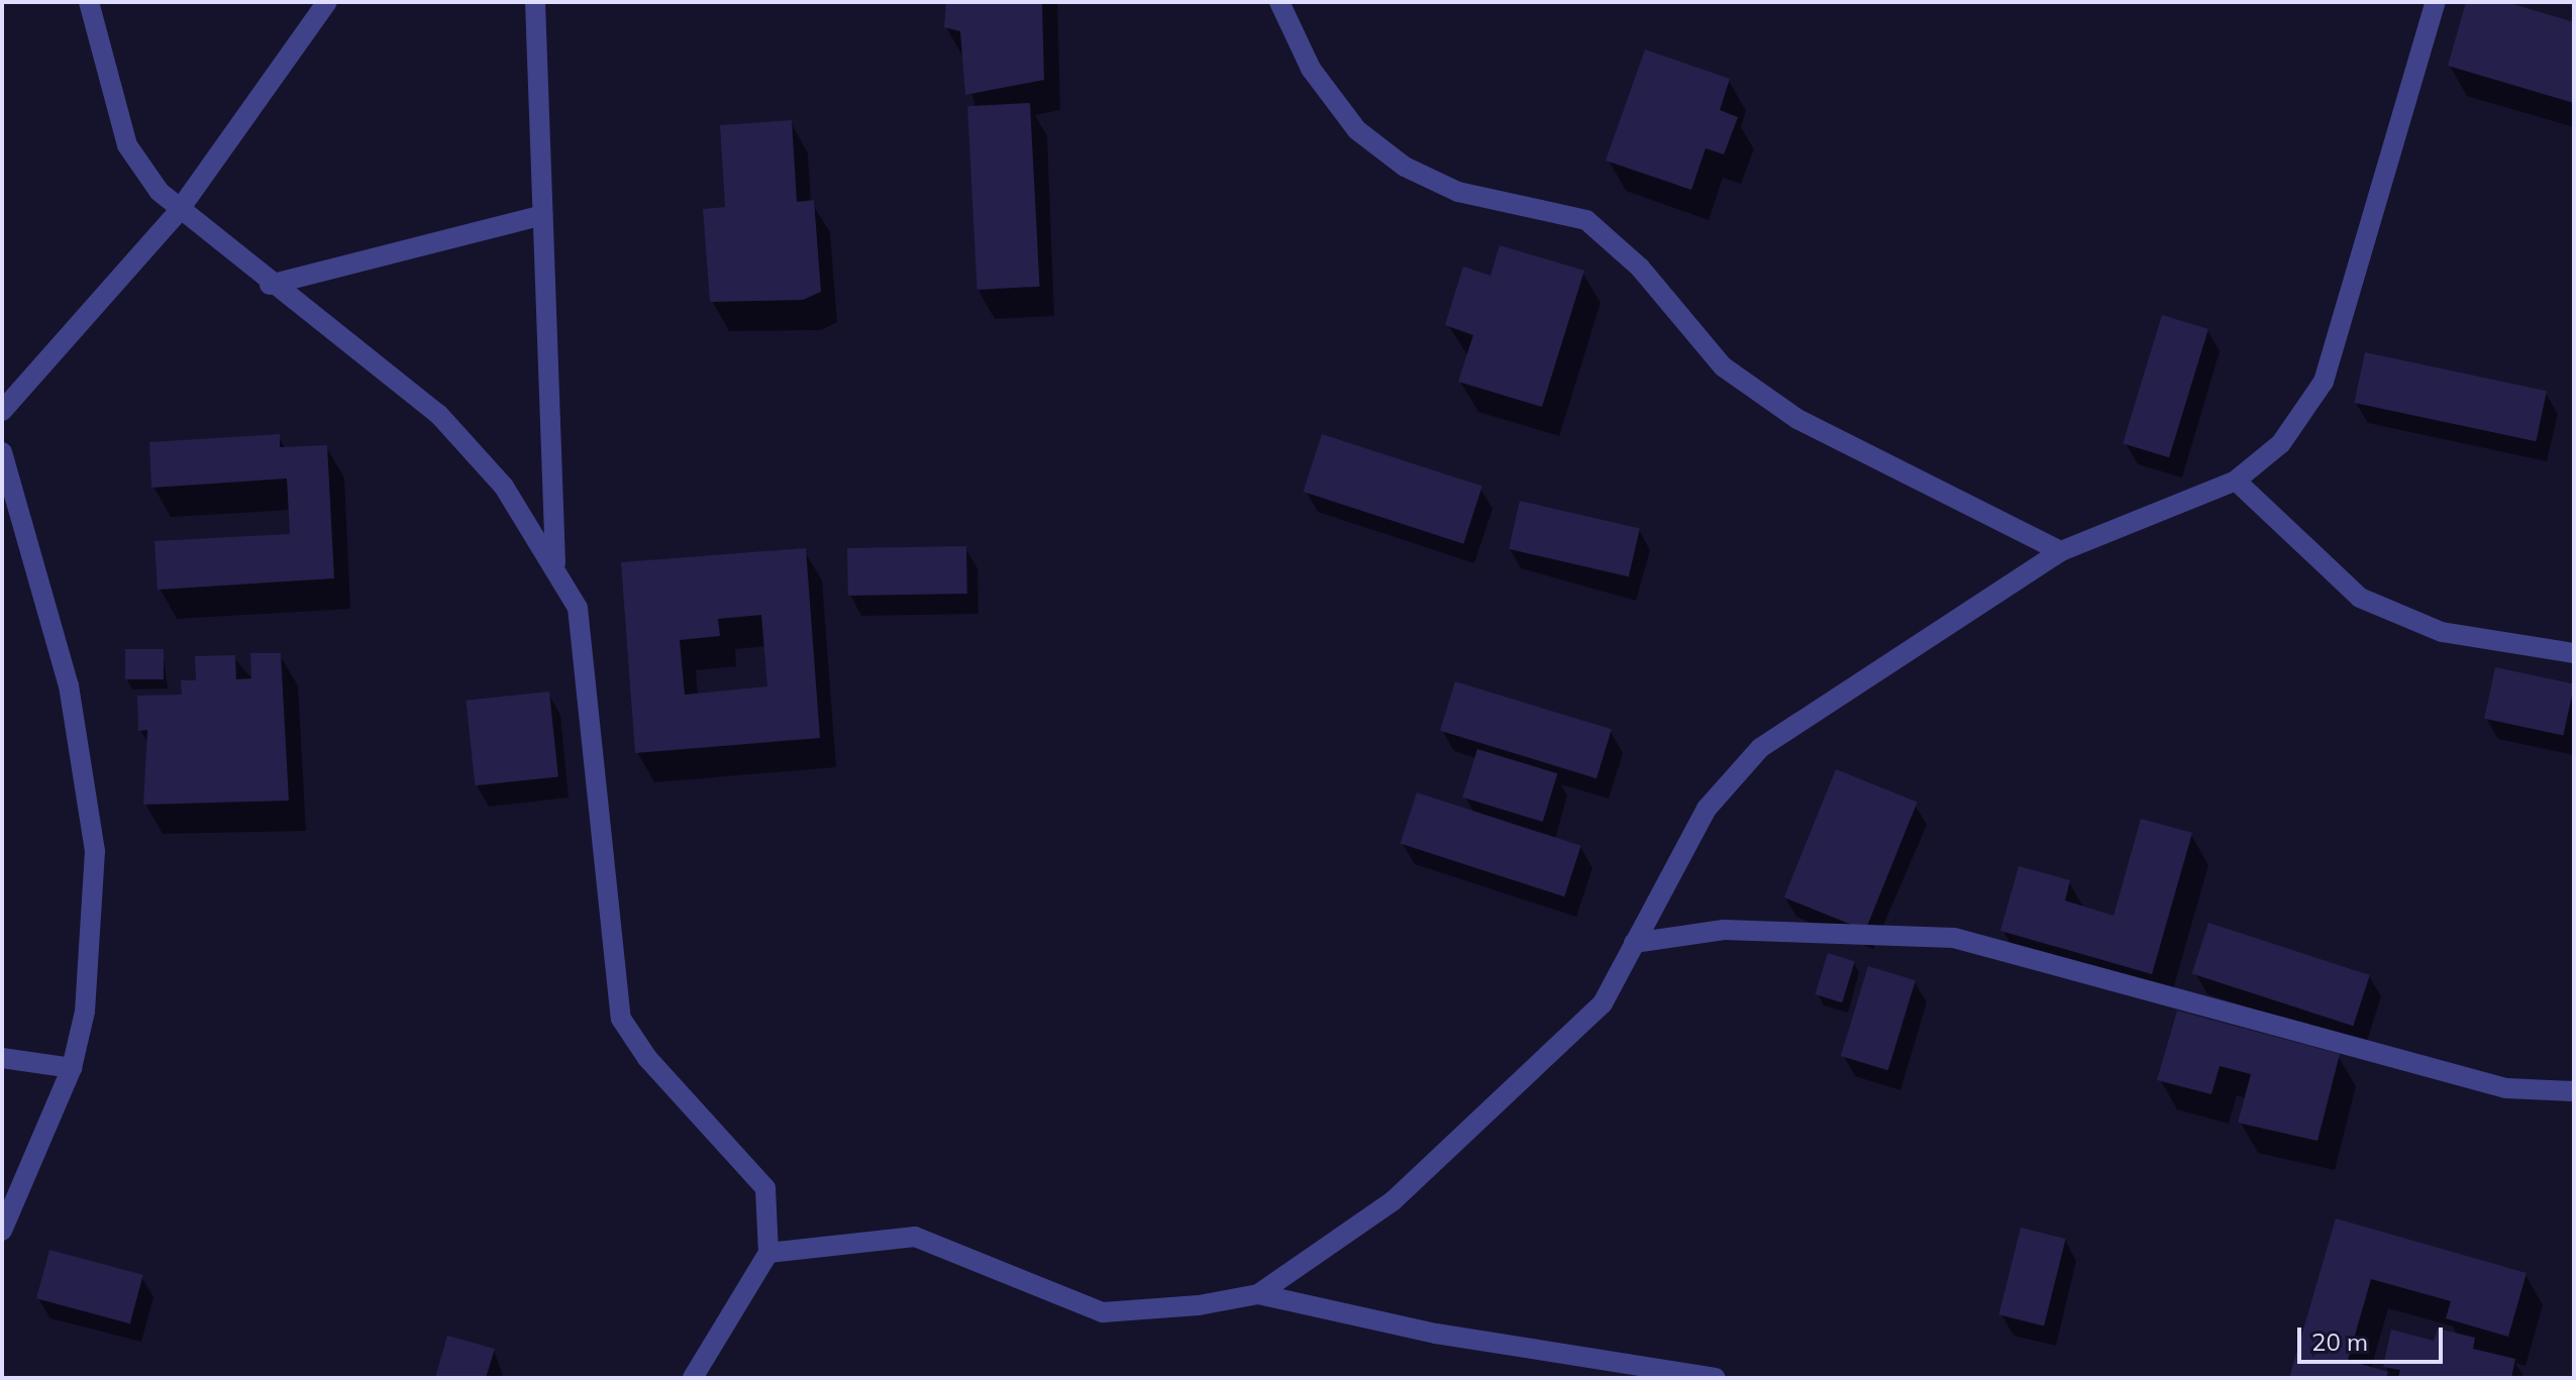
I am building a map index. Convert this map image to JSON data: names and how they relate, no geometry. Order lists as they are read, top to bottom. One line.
{"scale_bar":"20 m"}
